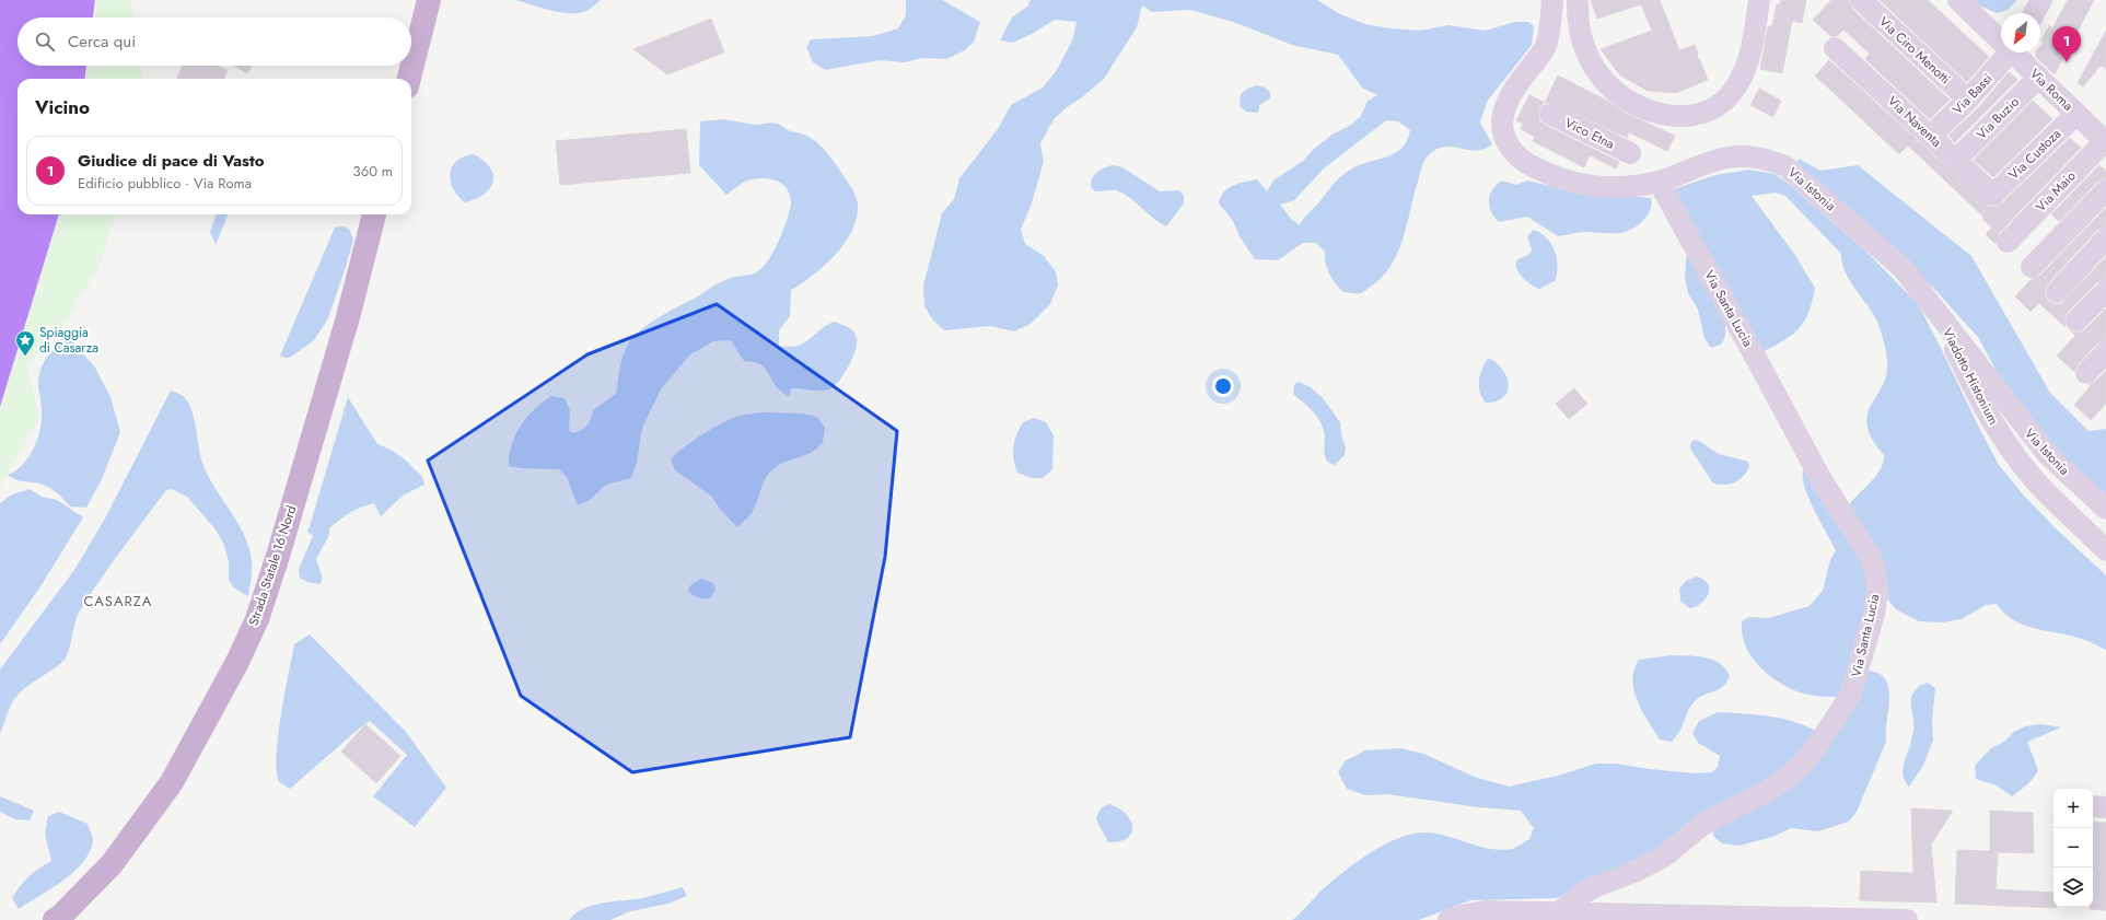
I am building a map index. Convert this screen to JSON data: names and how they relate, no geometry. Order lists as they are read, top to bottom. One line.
{"streets":{"main road":["Strada Statale 16 Nord"],"street":["Via Ciro Menotti","Via Roma","Via Bassi","Via Buzio","Via Naventa","Vico Etna","Via Custoza","Via Istonia","Via Maio","Via Santa Lucia","Viadotto Histonium"]},"crossings":[["Via Ciro Menotti","Via Bassi"],["Via Roma","Via Buzio"],["Via Roma","Via Custoza"],["Via Roma","Via Maio"],["Via Bassi","Via Naventa"],["Via Buzio","Via Naventa"],["Via Naventa","Via Custoza"],["Via Istonia","Via Santa Lucia"],["Via Istonia","Viadotto Histonium"]],"districts":["CASARZA"],"places":{"place":["Spiaggia di Casarza"]},"north":"bottom left","page":{"search":"Cerca qui","pins":"1","heading":"Vicino","list":[{"mark":"1","name":"Giudice di pace di Vasto","note":"Edificio pubblico · Via Roma","value":"360 m"}],"map_buttons":["+","−"]}}
